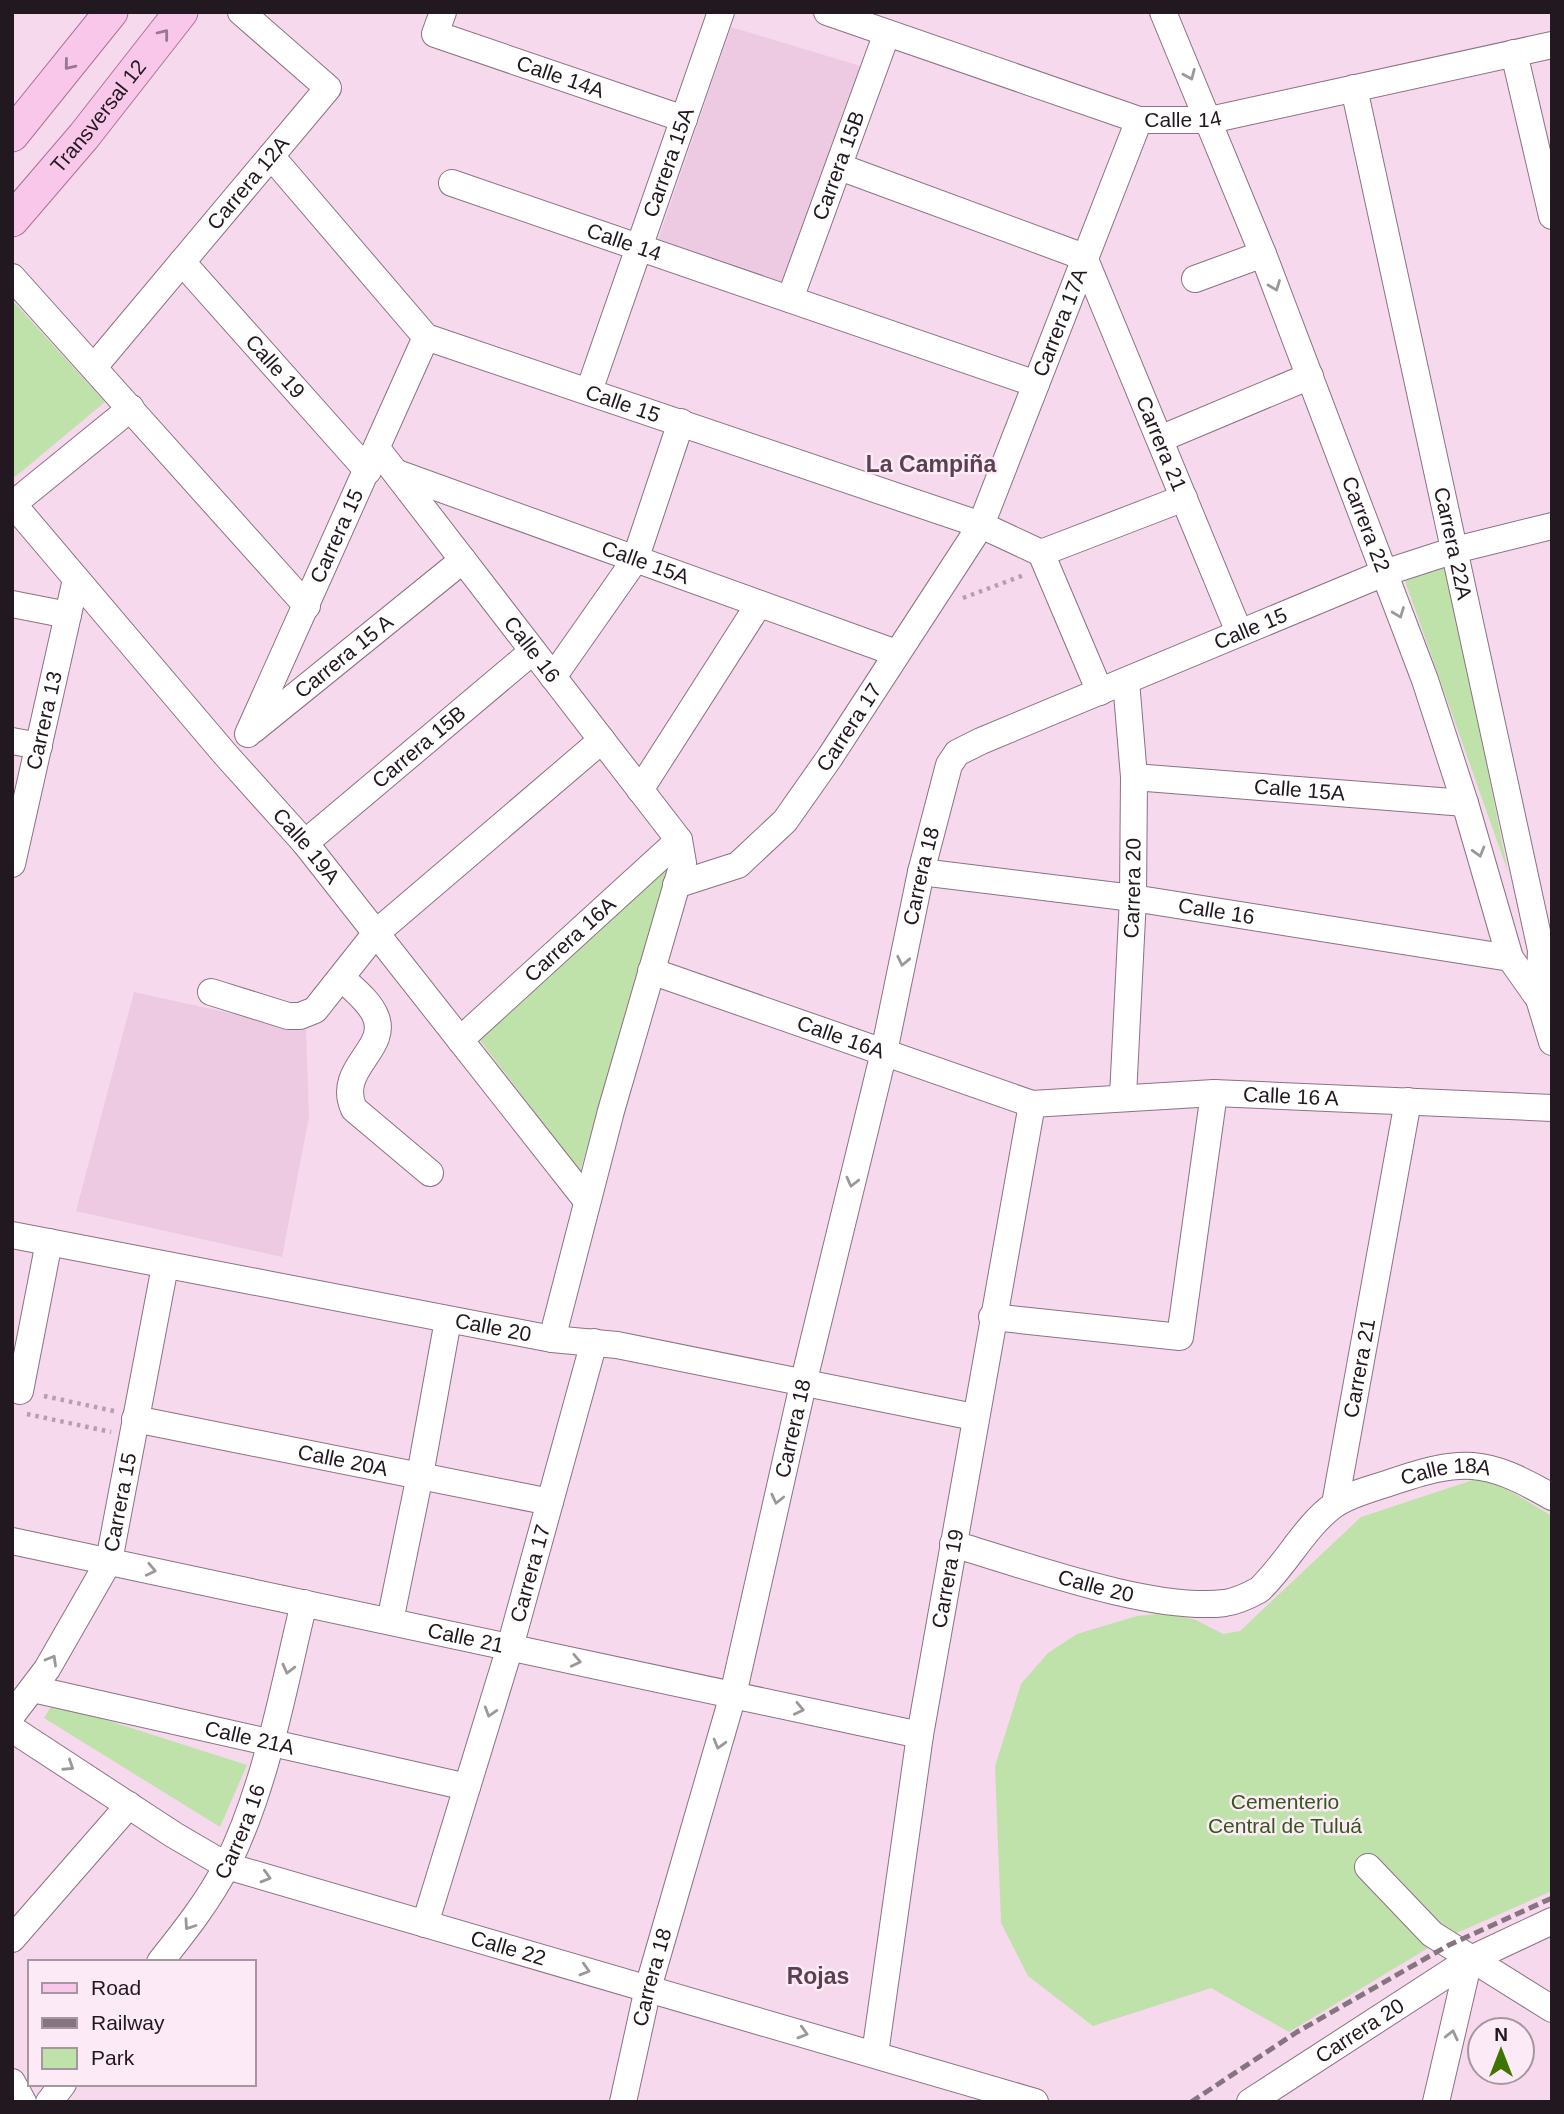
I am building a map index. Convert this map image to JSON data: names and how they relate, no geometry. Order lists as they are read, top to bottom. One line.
{"streets":{"main road":["Transversal 12"],"street":["Calle 14A","Calle 14","Carrera 15A","Carrera 15B","Carrera 12A","Carrera 17A","Calle 19","Calle 15","Carrera 21","Carrera 22","Carrera 15","Carrera 22A","Calle 15A","Calle 16","Carrera 15 A","Carrera 13","Carrera 17","Calle 19A","Carrera 18","Carrera 20","Carrera 16A","Calle 16A","Calle 16 A","Calle 20","Calle 20A","Calle 18A","Carrera 19","Calle 21","Calle 21A","Carrera 16","Calle 22"]},"crossings":[["Calle 14A","Carrera 15A"],["Calle 14","Carrera 15A"],["Calle 14","Carrera 15B"],["Calle 14","Carrera 17A"],["Calle 14","Carrera 22"],["Calle 14","Carrera 22A"],["Carrera 15A","Calle 15"],["Carrera 15B","Calle 16"],["Carrera 15B","Calle 19A"],["Carrera 12A","Calle 19"],["Carrera 17A","Calle 15"],["Carrera 17A","Carrera 21"],["Carrera 17A","Carrera 17"],["Calle 19","Carrera 15"],["Calle 19","Calle 16"],["Calle 15","Carrera 21"],["Calle 15","Carrera 22"],["Calle 15","Carrera 15"],["Calle 15","Carrera 22A"],["Calle 15","Carrera 17"],["Calle 15","Carrera 18"],["Calle 15","Carrera 20"],["Carrera 21","Calle 16 A"],["Carrera 21","Calle 20"],["Carrera 21","Calle 18A"],["Carrera 22","Carrera 22A"],["Carrera 22","Calle 15A"],["Carrera 22","Calle 16"],["Carrera 15","Calle 16"],["Carrera 15","Carrera 15 A"],["Carrera 15","Calle 20"],["Carrera 15","Calle 20A"],["Carrera 15","Calle 21"],["Carrera 15","Calle 21A"],["Calle 15A","Calle 16"],["Calle 15A","Carrera 17"],["Calle 15A","Carrera 20"],["Calle 16","Carrera 15 A"],["Calle 16","Carrera 18"],["Calle 16","Carrera 20"],["Calle 16","Carrera 16A"],["Carrera 15 A","Calle 19A"],["Carrera 13","Calle 19A"],["Carrera 17","Calle 20"],["Carrera 17","Calle 20A"],["Carrera 17","Calle 21"],["Carrera 17","Calle 21A"],["Carrera 17","Calle 22"],["Calle 19A","Carrera 16A"],["Carrera 18","Calle 16A"],["Carrera 18","Calle 20"],["Carrera 18","Calle 21"],["Carrera 18","Calle 22"],["Carrera 20","Calle 16 A"],["Calle 16A","Calle 16 A"],["Calle 16A","Carrera 19"],["Calle 16 A","Carrera 19"],["Calle 20","Calle 18A"],["Calle 20","Carrera 19"],["Carrera 19","Calle 21"],["Carrera 19","Calle 22"],["Calle 21","Carrera 16"],["Calle 21A","Carrera 16"],["Carrera 16","Calle 22"]],"one_way":["Carrera 22","Carrera 18","Calle 21","Calle 22"],"districts":["La Campiña","Rojas"],"parks":["Cementerio Central de Tuluá"],"legend":["Road","Railway","Park"],"north":"top"}
